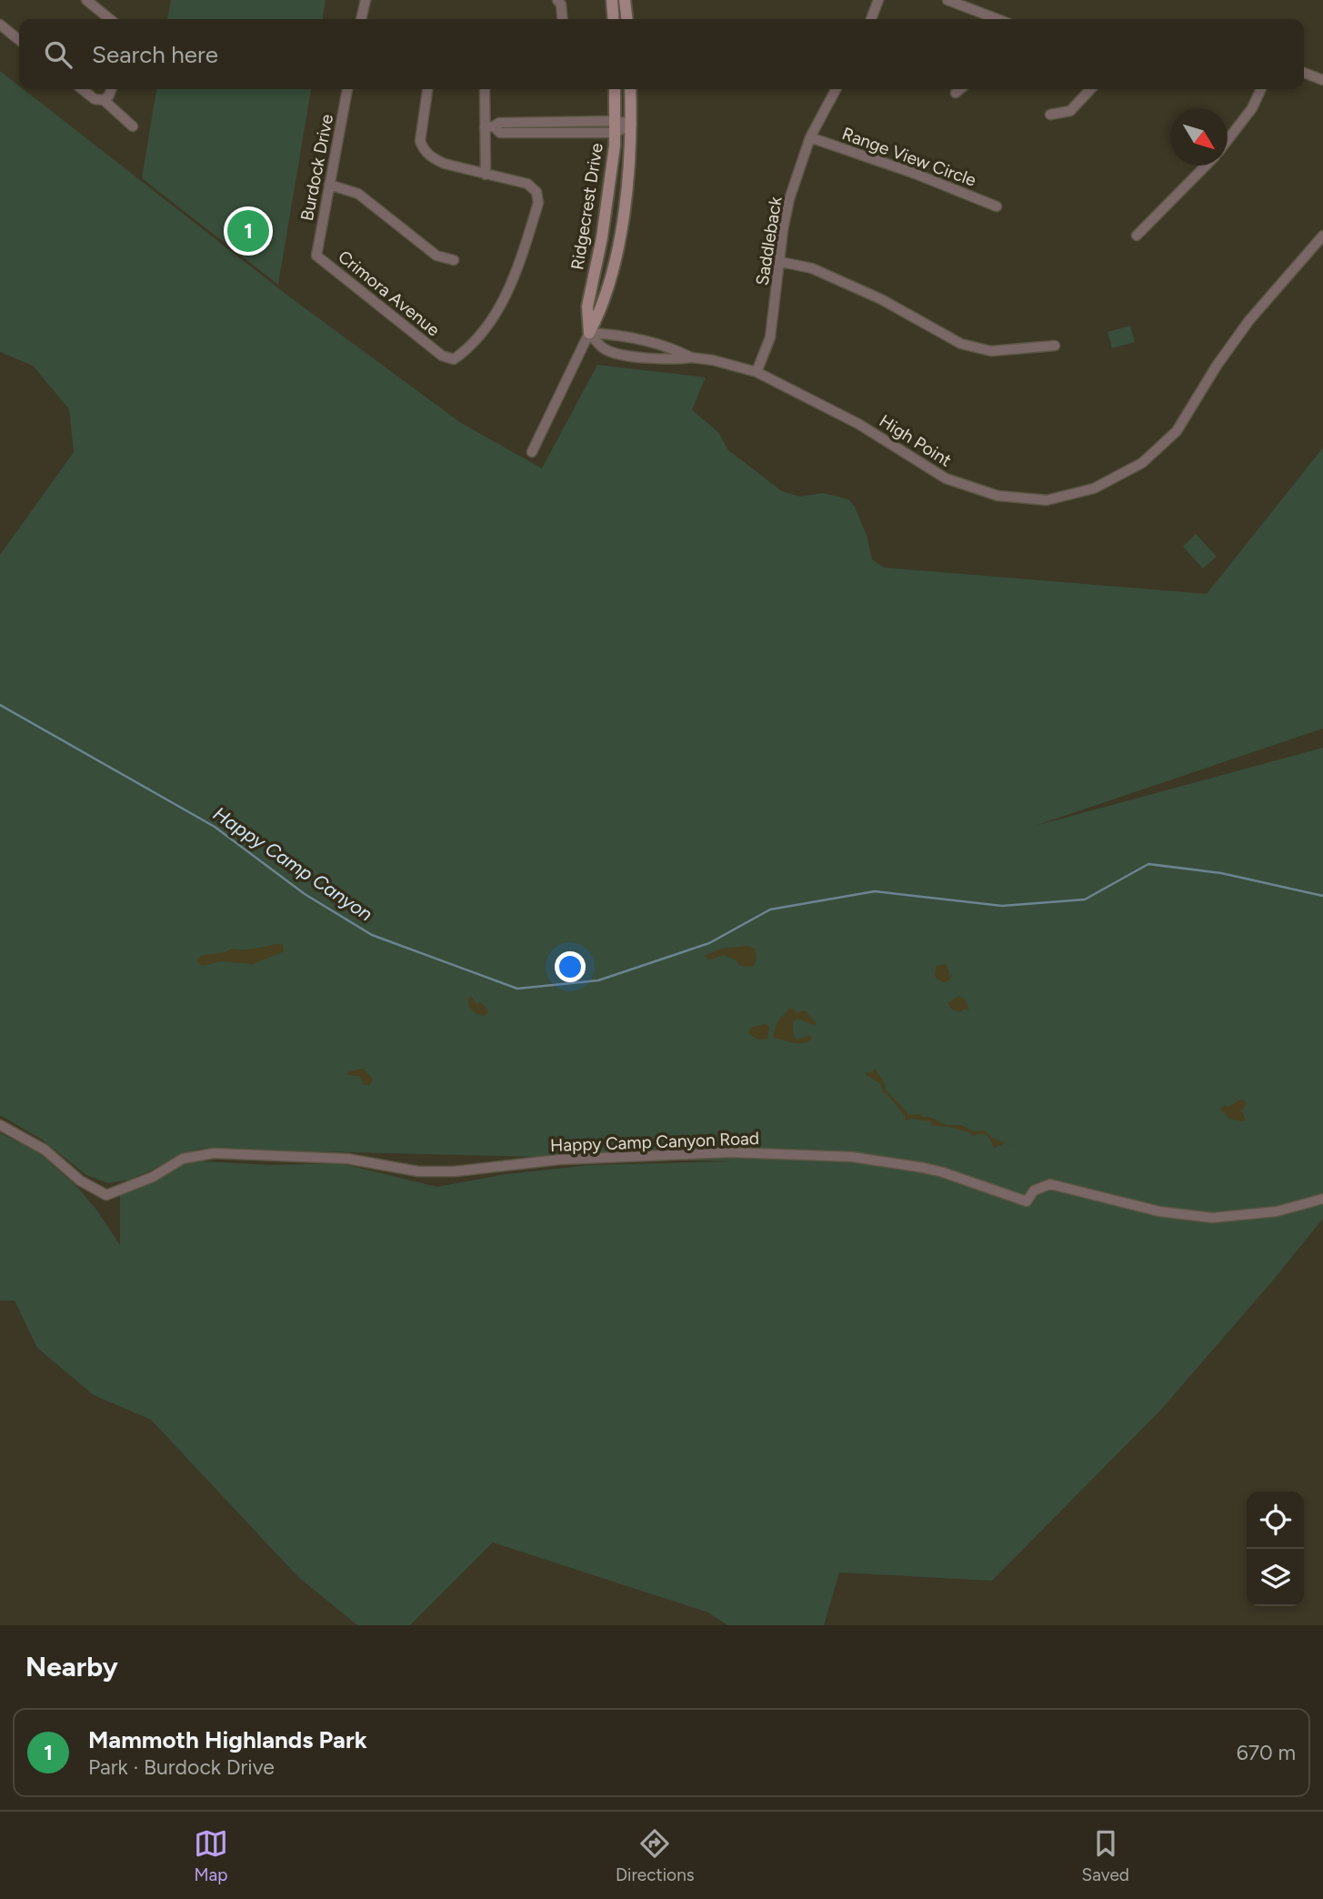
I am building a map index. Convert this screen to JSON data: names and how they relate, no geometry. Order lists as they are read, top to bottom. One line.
{"streets":{"street":["Range View Circle","Burdock Drive","Ridgecrest Drive","Saddleback","Crimora Avenue","High Point","Happy Camp Canyon Road"]},"crossings":[["Range View Circle","Saddleback"],["Burdock Drive","Crimora Avenue"],["Ridgecrest Drive","High Point"],["Saddleback","High Point"]],"water":["Happy Camp Canyon"],"north":"bottom right","page":{"search":"Search here","pins":"1","heading":"Nearby","list":[{"mark":"1","name":"Mammoth Highlands Park","note":"Park · Burdock Drive","value":"670 m"}],"nav":["Map","Directions","Saved"]}}
